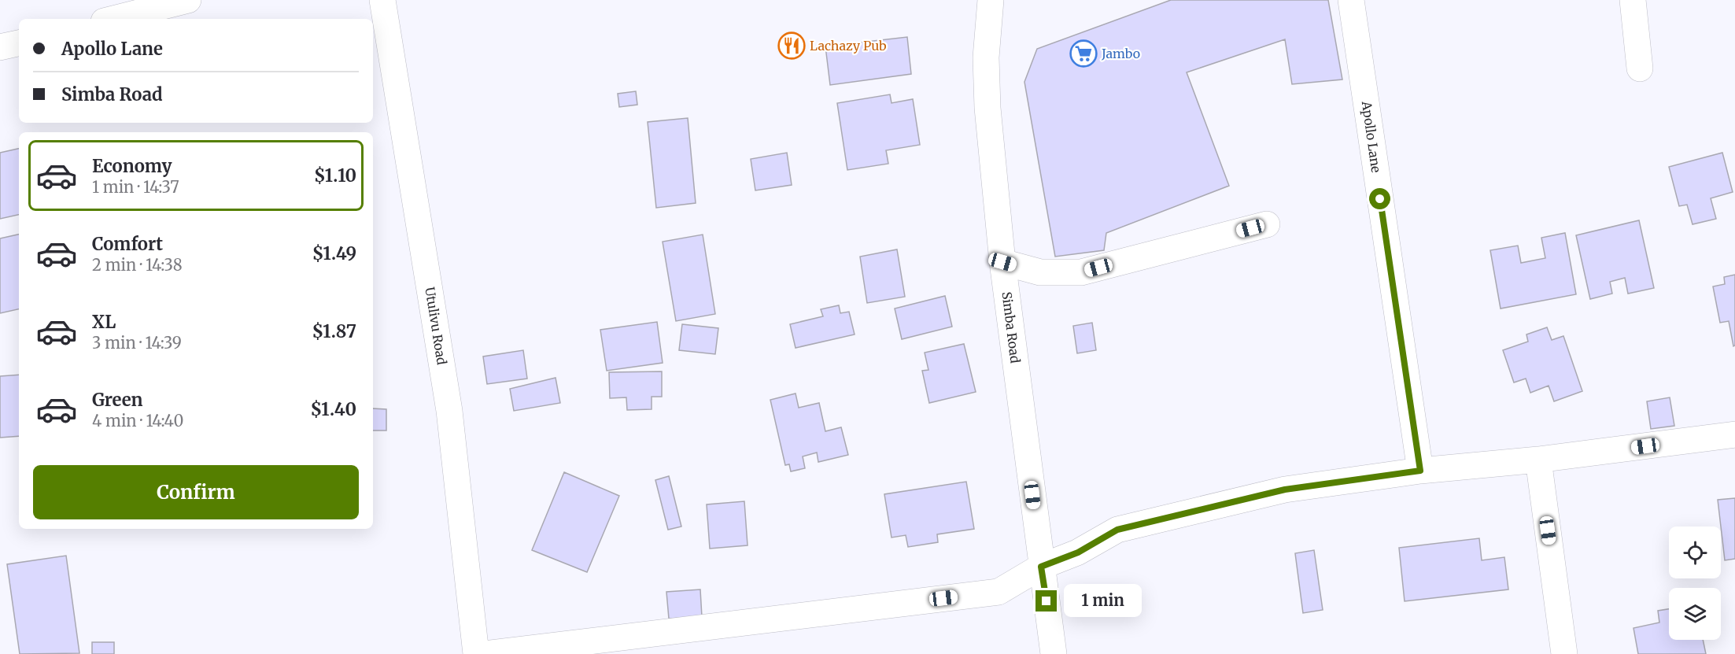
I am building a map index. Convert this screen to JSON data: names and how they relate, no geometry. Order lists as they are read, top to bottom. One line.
{"streets":{"street":["Apollo Lane","Utulivu Road","Simba Road"]},"places":{"restaurant":["Lachazy Pub"],"supermarket":["Jambo"]},"page":{"banner":["Apollo Lane","Simba Road"],"list":[{"name":"Economy","note":"1 min · 14:37","value":"$1.10"},{"name":"Comfort","note":"2 min · 14:38","value":"$1.49"},{"name":"XL","note":"3 min · 14:39","value":"$1.87"},{"name":"Green","note":"4 min · 14:40","value":"$1.40"}],"buttons":"Confirm","bubble":"1 min"}}
